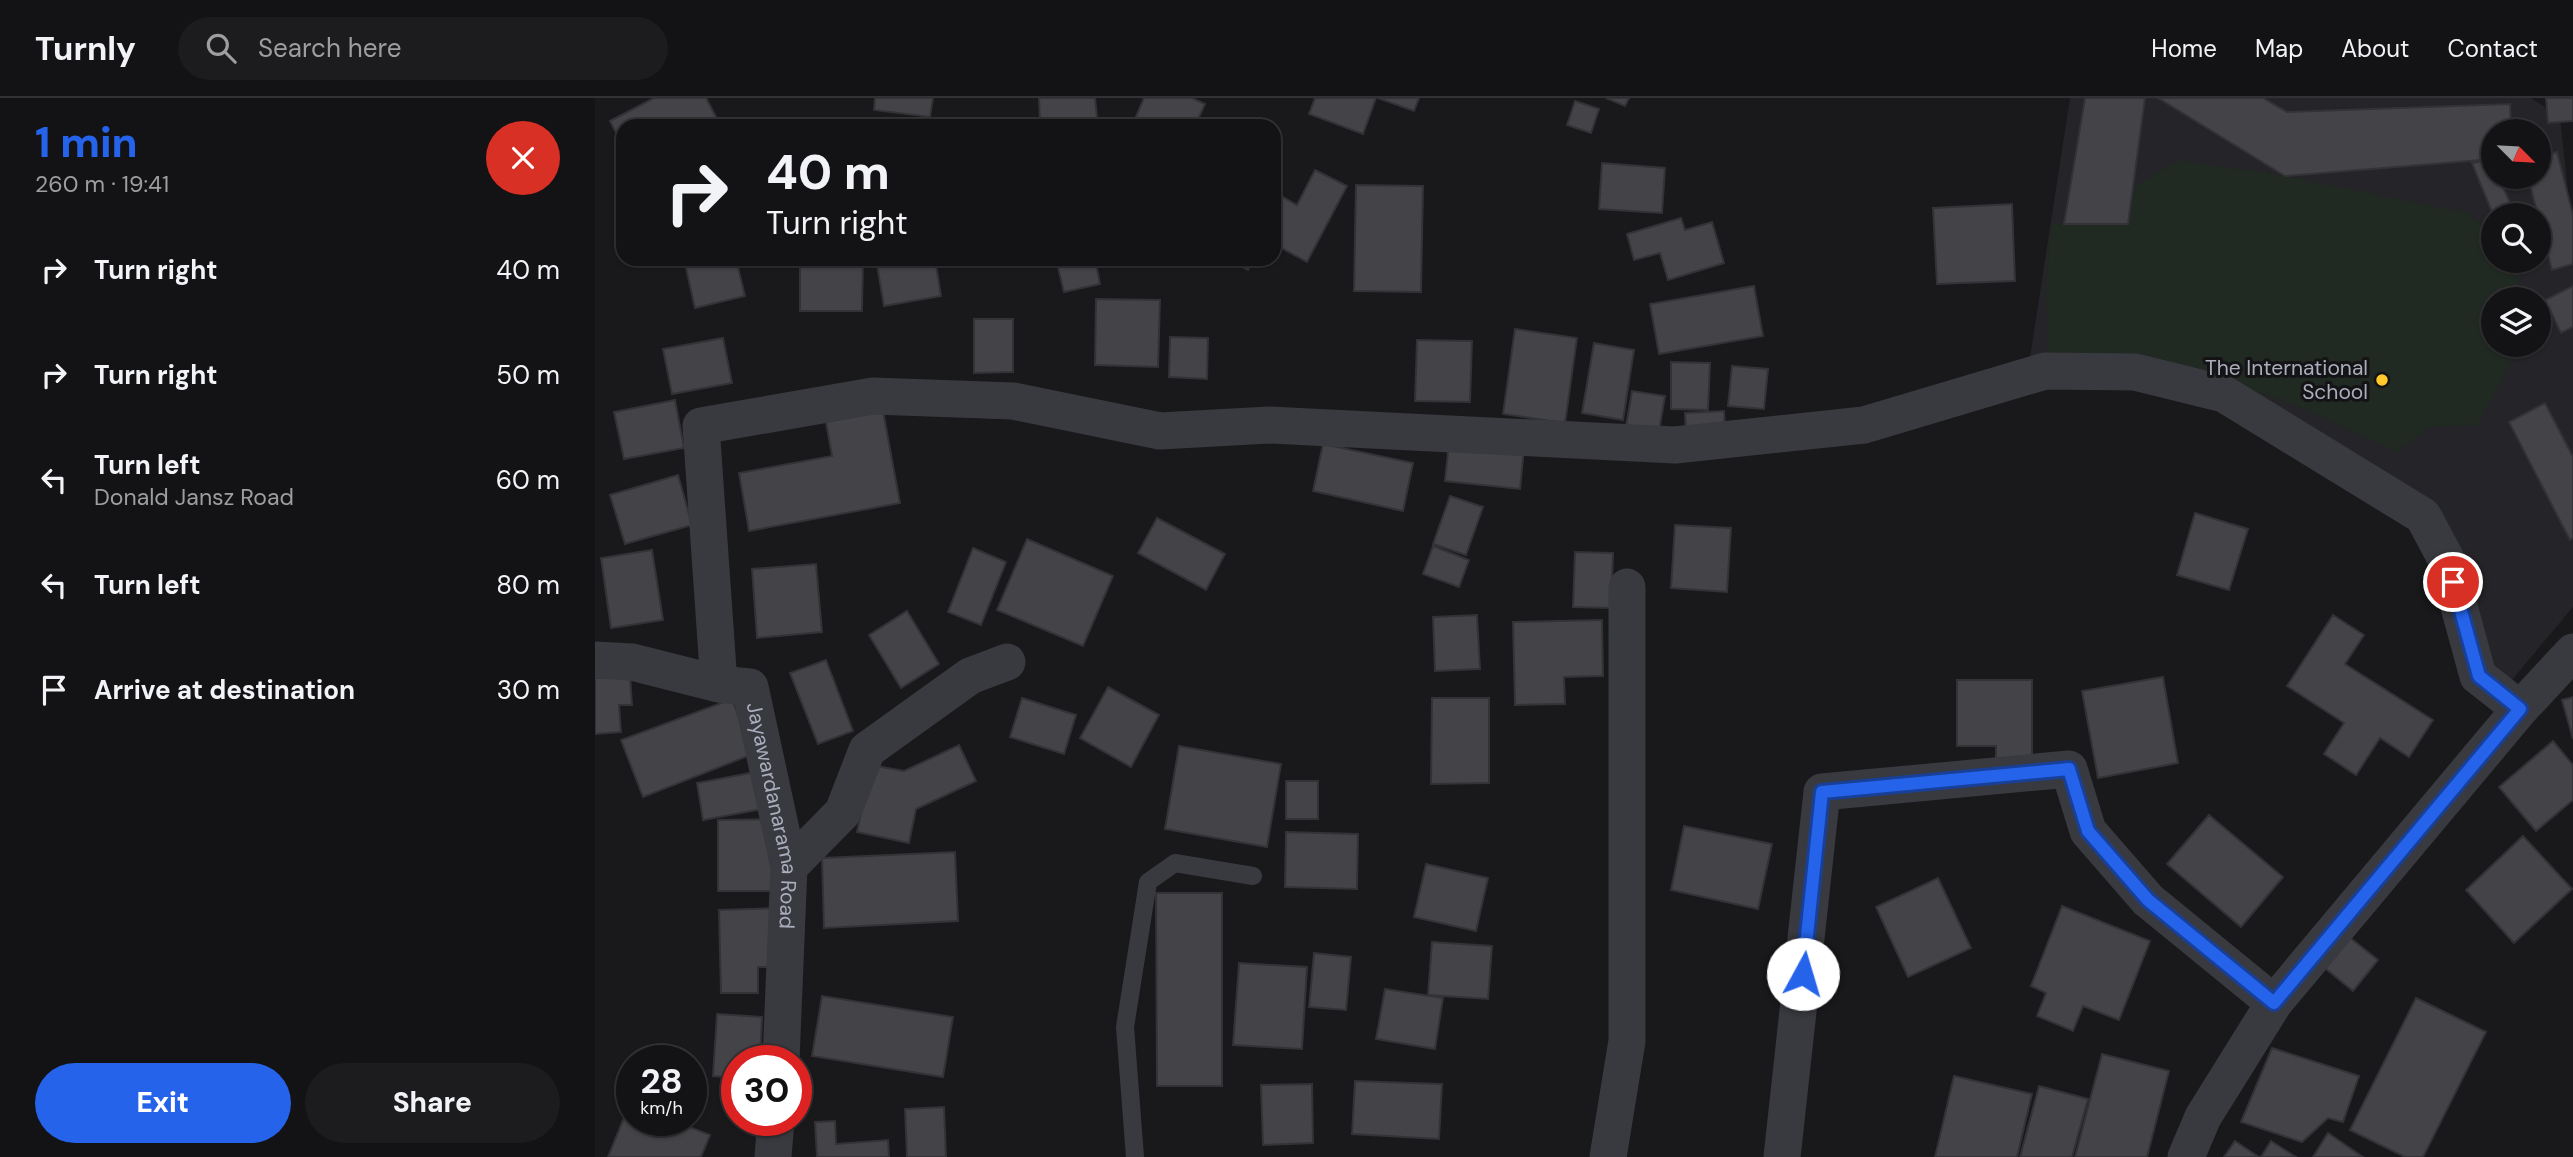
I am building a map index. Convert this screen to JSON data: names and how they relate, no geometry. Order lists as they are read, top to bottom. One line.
{"streets":{"street":["Jayawardanarama Road"]},"places":["The International School"],"north":"bottom right","page":{"header":"Turnly","search":"Search here","nav":["Home","Map","About","Contact"],"heading":["1 min","260 m · 19:41"],"turn":["40 m","Turn right"],"list":[{"name":"Turn right","value":"40 m"},{"name":"Turn right","value":"50 m"},{"name":"Turn left","note":"Donald Jansz Road","value":"60 m"},{"name":"Turn left","value":"80 m"},{"name":"Arrive at destination","value":"30 m"}],"speed":"28 km/h","limit":"30","buttons":["Exit","Share"]}}
